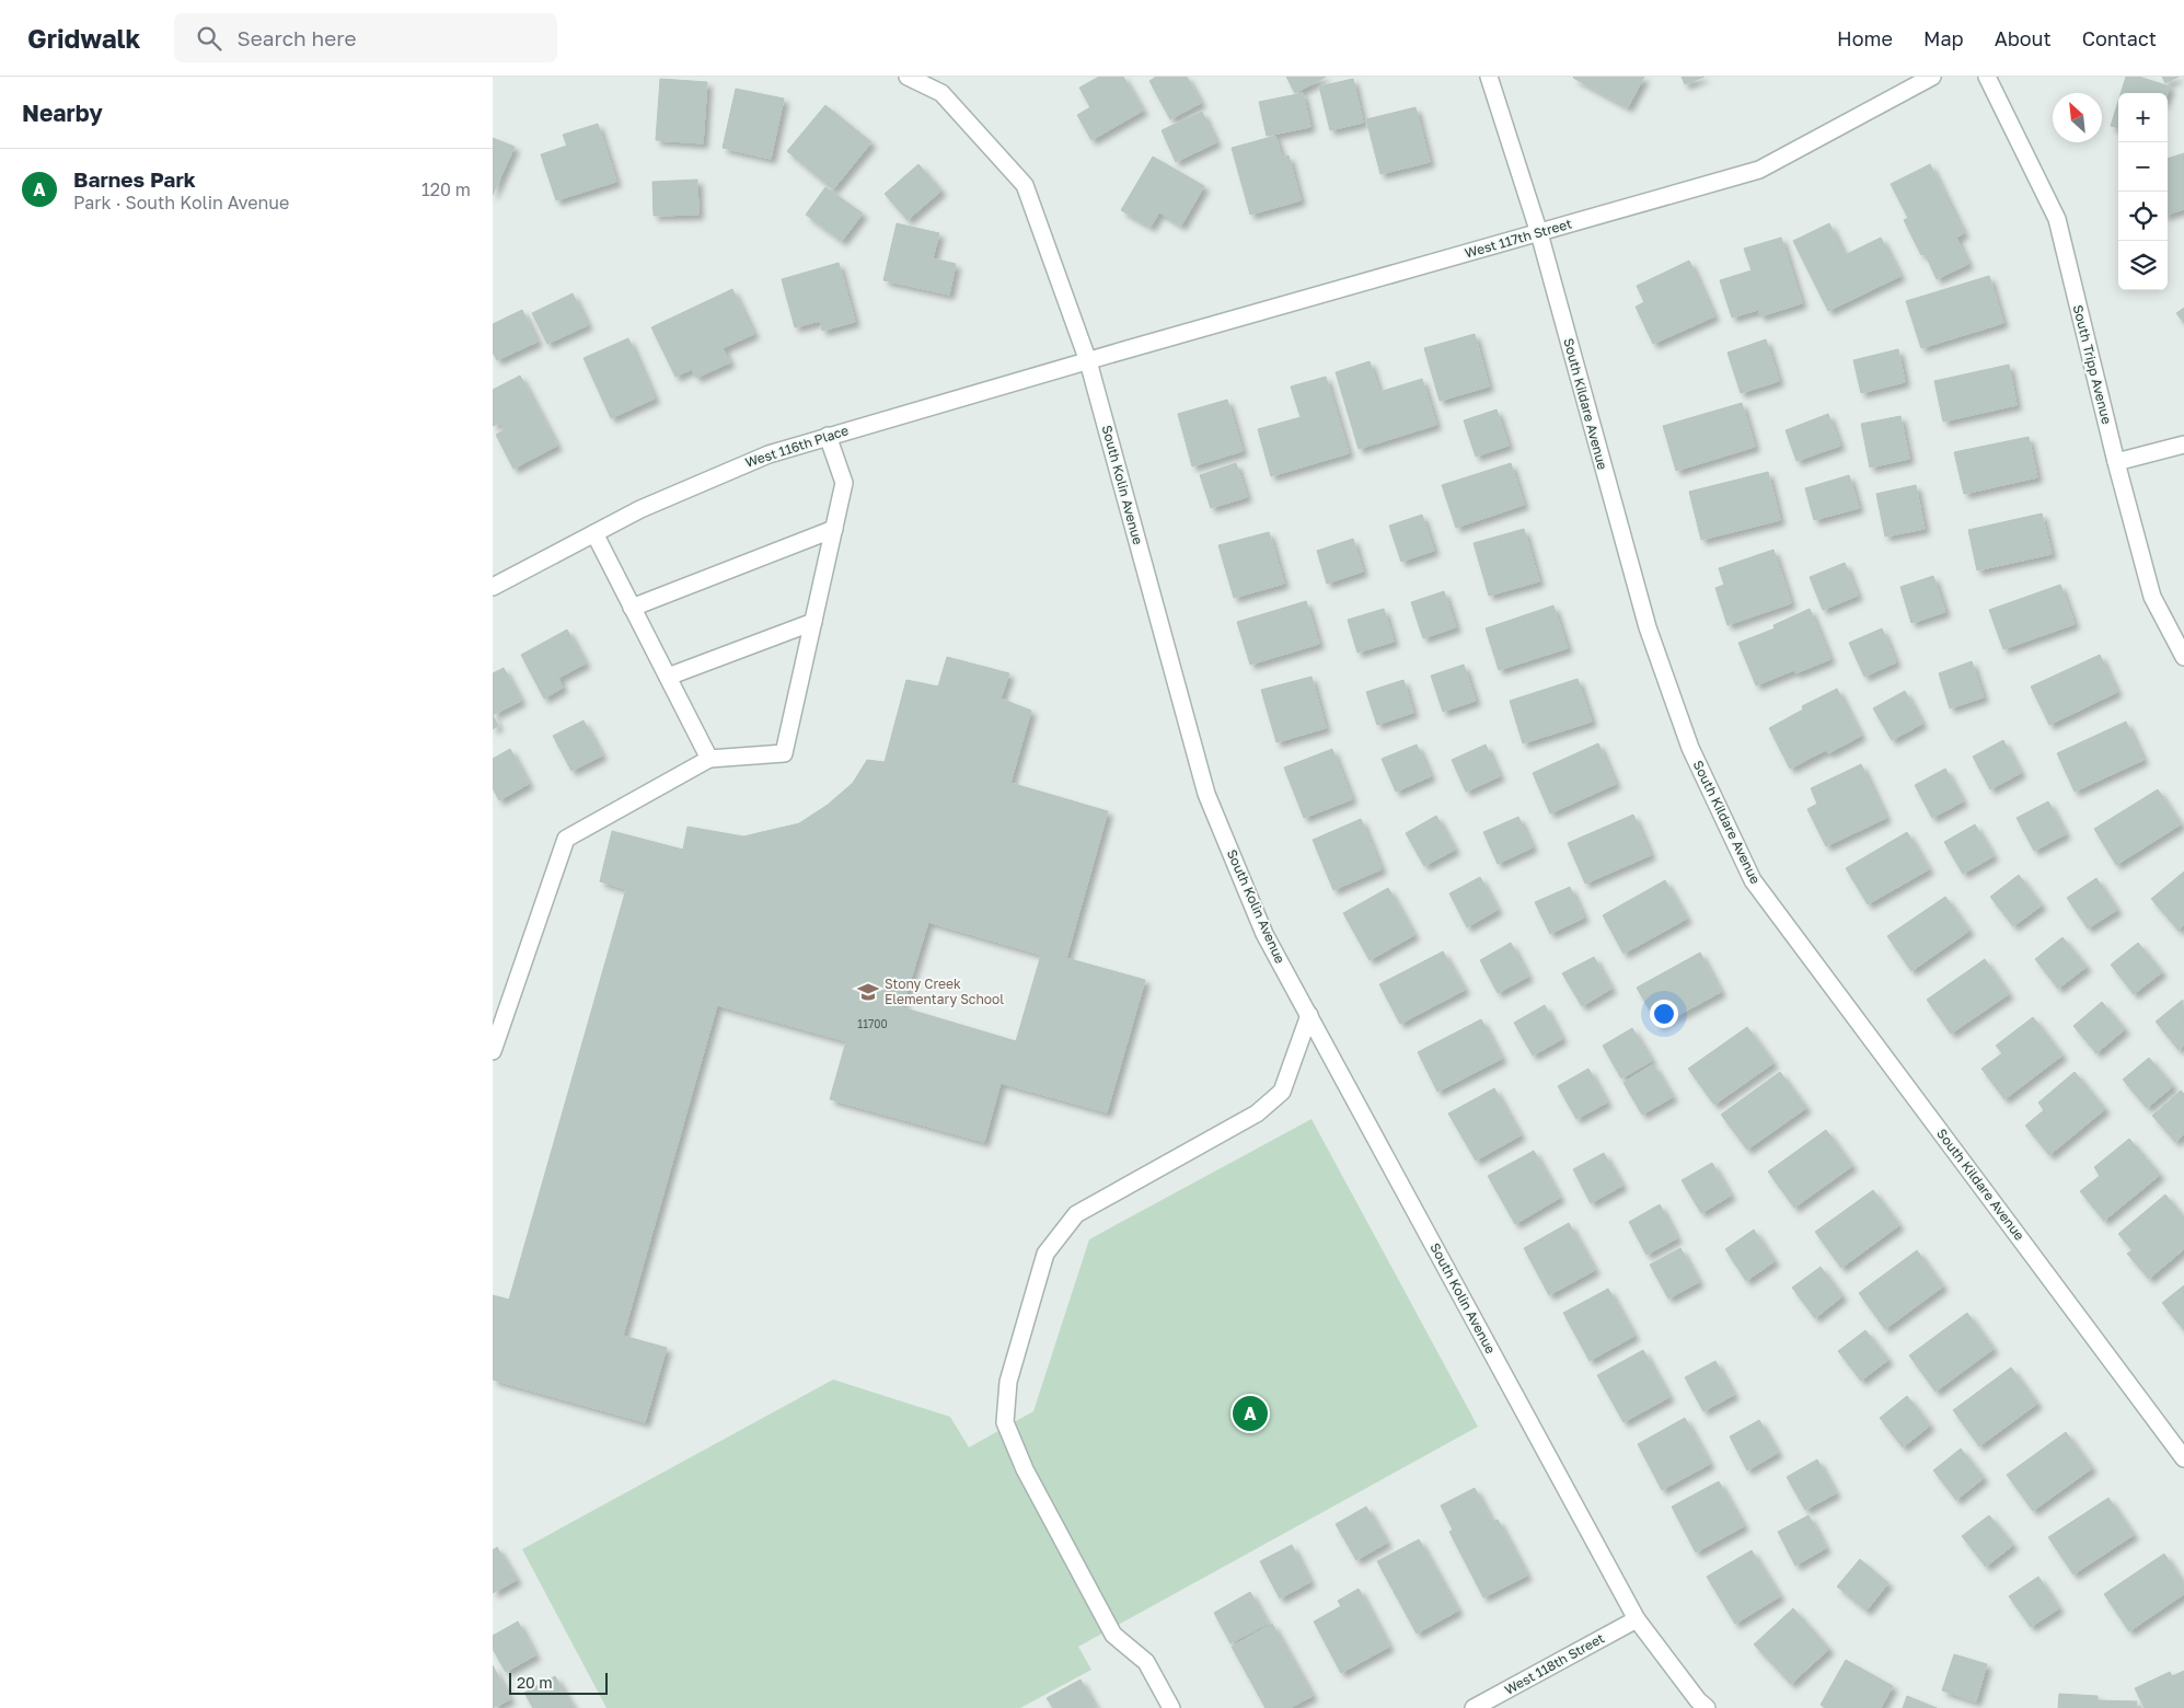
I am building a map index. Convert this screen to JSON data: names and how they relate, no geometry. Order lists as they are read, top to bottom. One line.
{"streets":{"street":["West 117th Street","South Tripp Avenue","South Kildare Avenue","West 116th Place","South Kolin Avenue","West 118th Street"]},"crossings":[["West 117th Street","South Kildare Avenue"],["West 117th Street","West 116th Place"],["West 117th Street","South Kolin Avenue"],["West 116th Place","South Kolin Avenue"],["South Kolin Avenue","West 118th Street"]],"places":{"school or university":["Stony Creek Elementary School"]},"house_numbers":["11700"],"scale_bar":"20 m","north":"top left","page":{"header":"Gridwalk","search":"Search here","nav":["Home","Map","About","Contact"],"heading":"Nearby","map_buttons":["+","−"],"list":[{"mark":"A","name":"Barnes Park","note":"Park · South Kolin Avenue","value":"120 m"}],"pins":"A","scale":"20 m"}}
